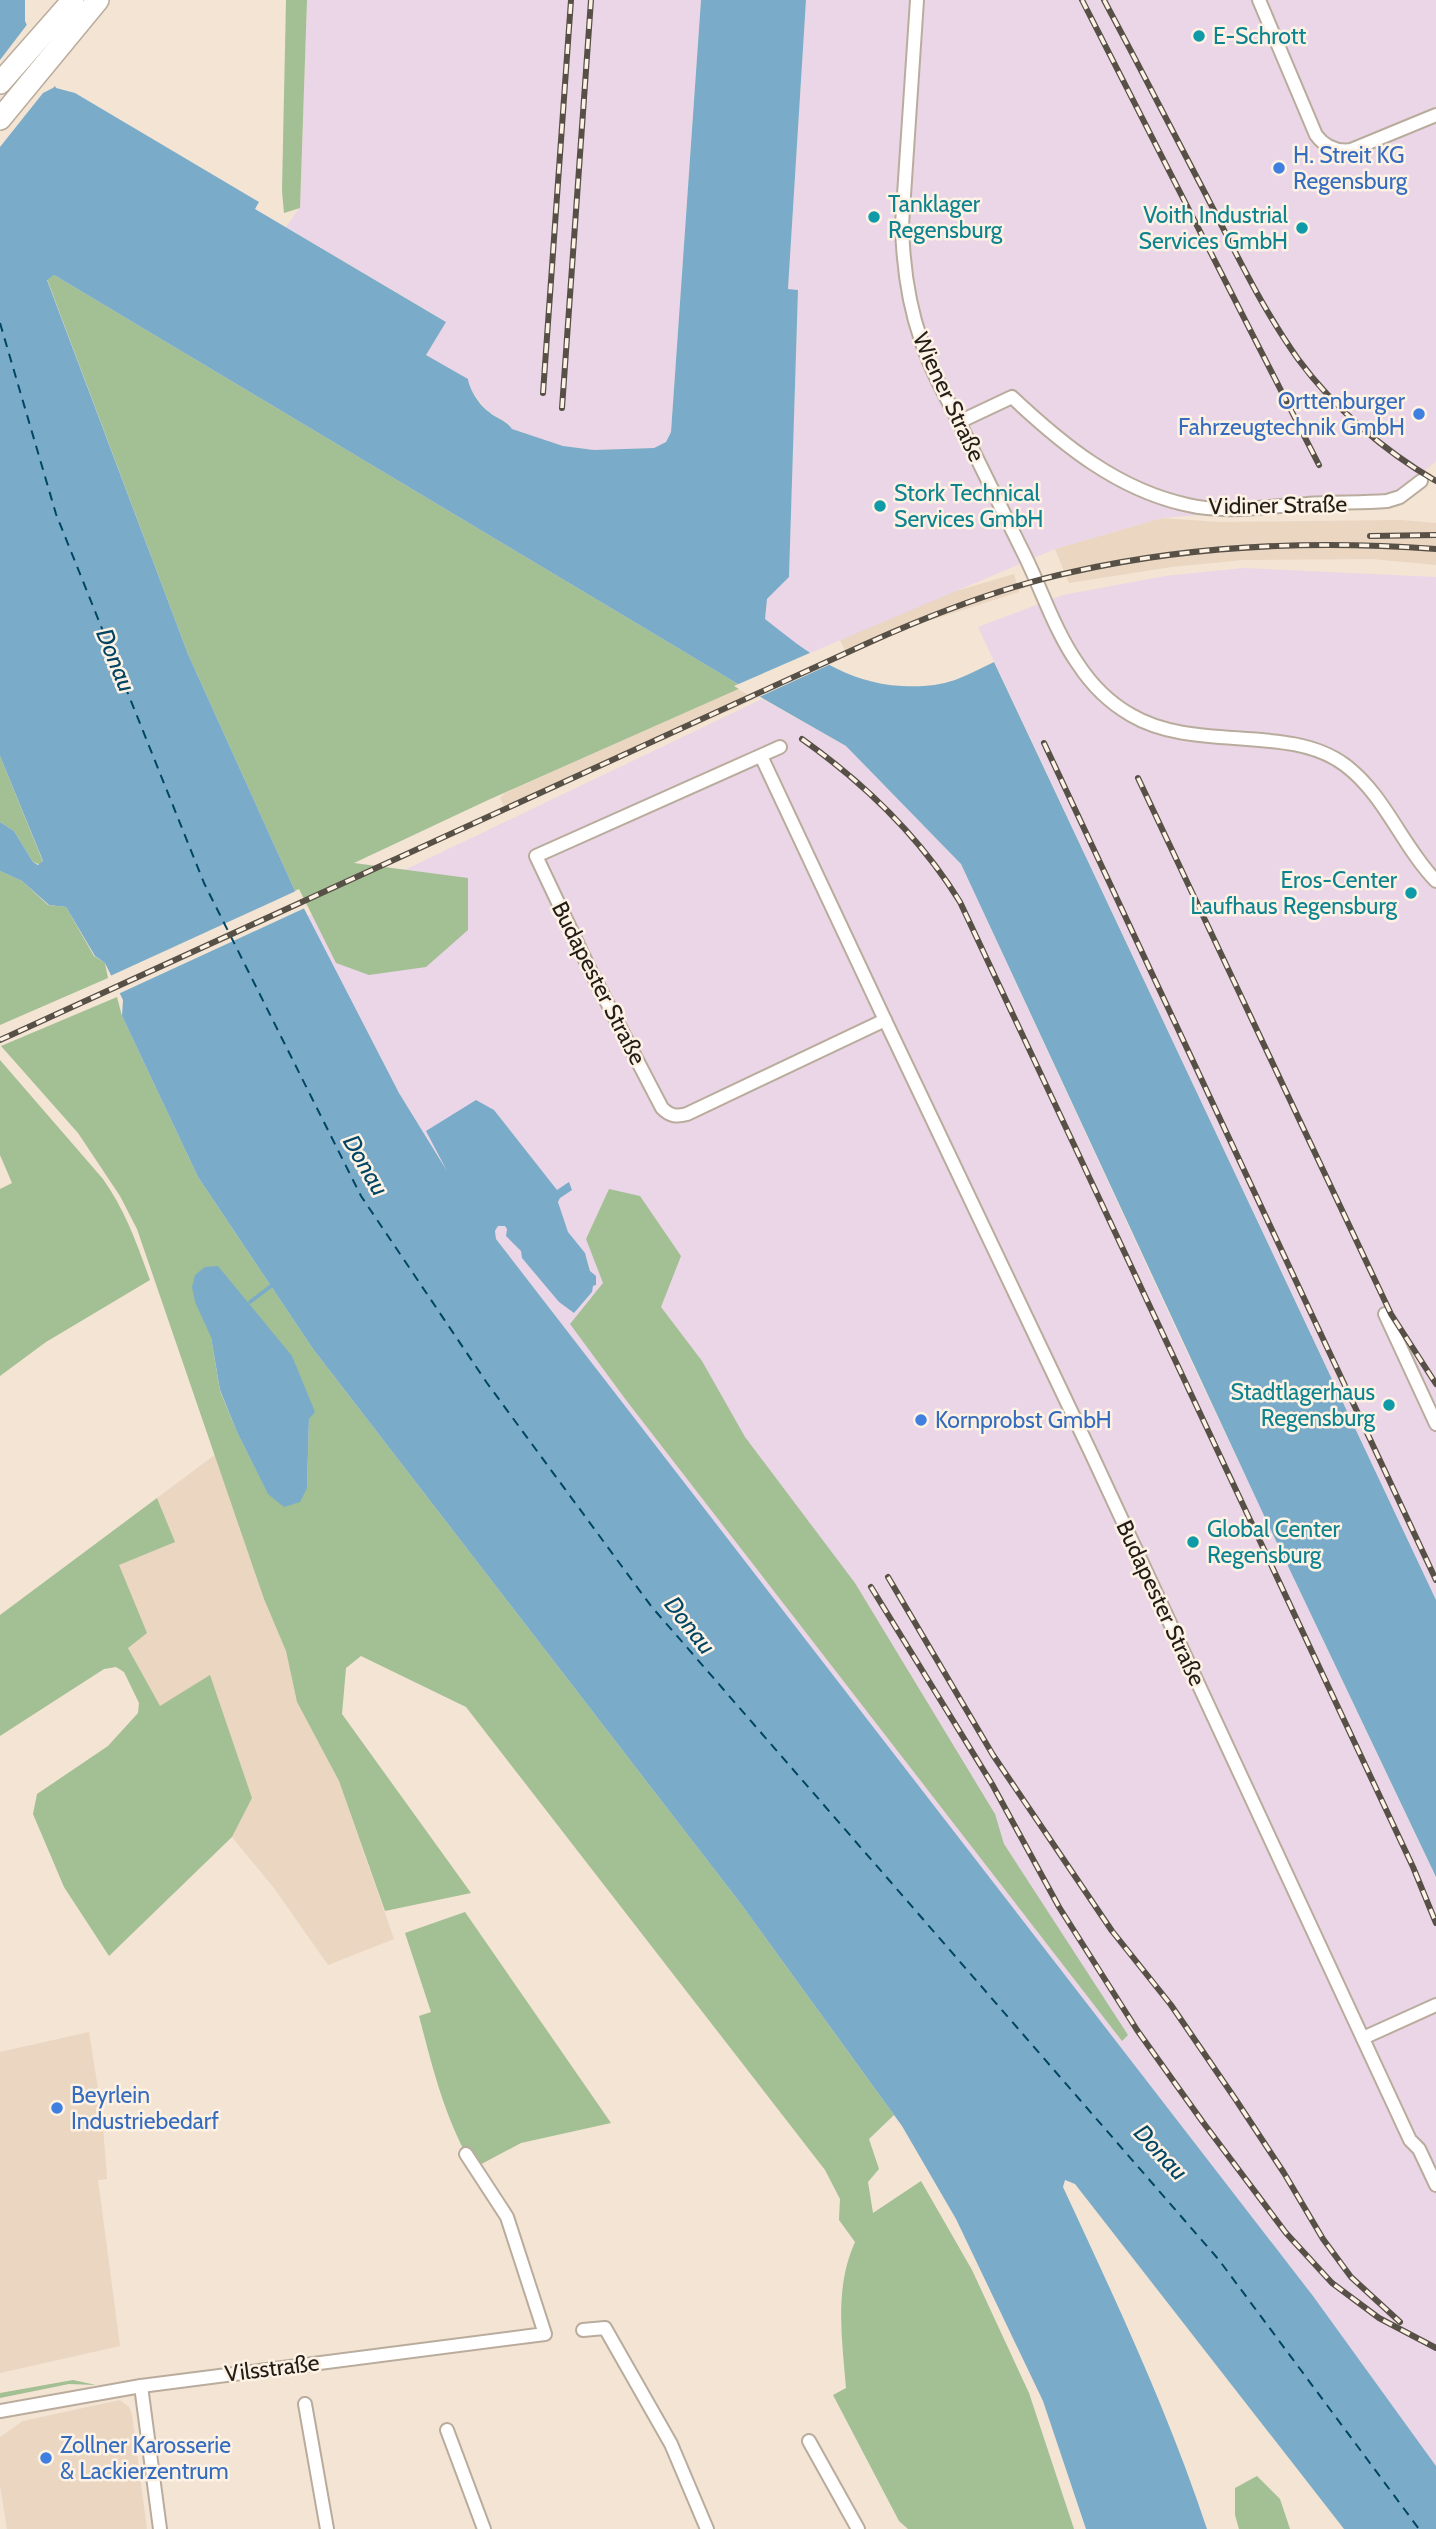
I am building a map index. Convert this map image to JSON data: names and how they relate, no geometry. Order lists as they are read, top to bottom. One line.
{"streets":{"street":["Wiener Straße","Vidiner Straße","Budapester Straße","Vilsstraße"]},"crossings":[["Wiener Straße","Vidiner Straße"]],"water":["Donau"],"places":["E-Schrott","H. Streit KG Regensburg","Tanklager Regensburg","Voith Industrial Services GmbH","Orttenburger Fahrzeugtechnik GmbH","Stork Technical Services GmbH","Eros-Center Laufhaus Regensburg","Stadtlagerhaus Regensburg","Kornprobst GmbH","Global Center Regensburg","Beyrlein Industriebedarf","Zollner Karosserie & Lackierzentrum"]}
